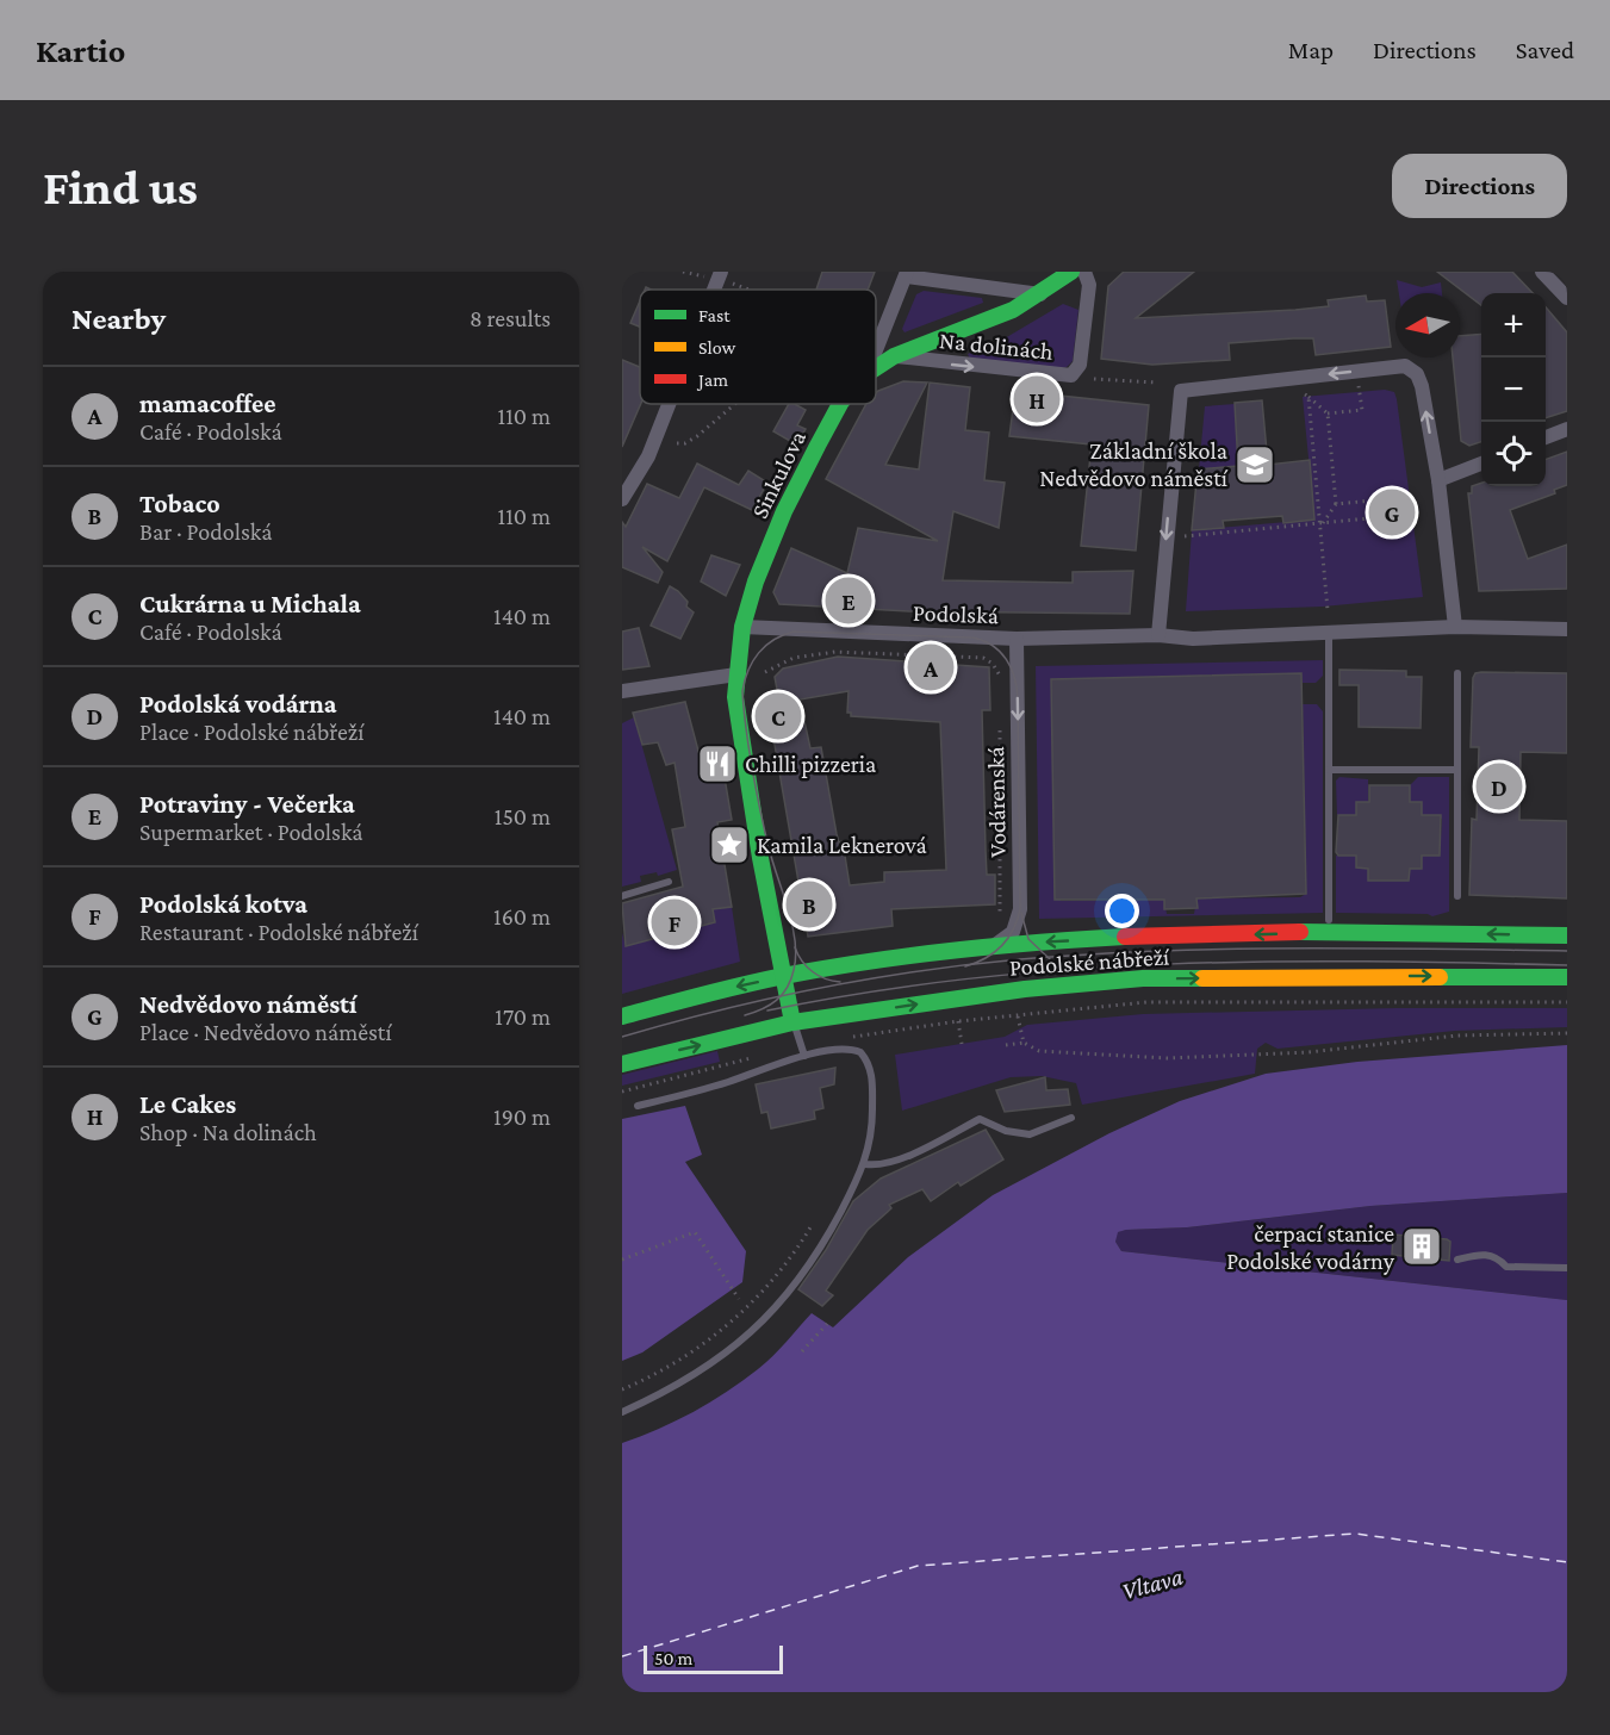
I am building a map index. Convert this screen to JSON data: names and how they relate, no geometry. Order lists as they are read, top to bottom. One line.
{"streets":{"main road":["Na dolinách","Sinkulova","Podolské nábřeží"],"street":["Podolská","Vodárenská"]},"crossings":[["Sinkulova","Podolská"],["Podolská","Vodárenská"],["Vodárenská","Podolské nábřeží"]],"one_way":["Vodárenská"],"water":["Vltava"],"places":{"school or university":["Základní škola Nedvědovo náměstí"],"restaurant":["Chilli pizzeria"],"place":["Kamila Leknerová"],"building":["čerpací stanice Podolské vodárny"]},"legend":["Fast","Slow","Jam"],"scale_bar":"50 m","north":"left","page":{"header":"Kartio","nav":["Map","Directions","Saved"],"buttons":"Directions","title":"Find us","heading":["Nearby","8 results"],"map_buttons":["+","−"],"list":[{"mark":"A","name":"mamacoffee","note":"Café · Podolská","value":"110 m"},{"mark":"B","name":"Tobaco","note":"Bar · Podolská","value":"110 m"},{"mark":"C","name":"Cukrárna u Michala","note":"Café · Podolská","value":"140 m"},{"mark":"D","name":"Podolská vodárna","note":"Place · Podolské nábřeží","value":"140 m"},{"mark":"E","name":"Potraviny - Večerka","note":"Supermarket · Podolská","value":"150 m"},{"mark":"F","name":"Podolská kotva","note":"Restaurant · Podolské nábřeží","value":"160 m"},{"mark":"G","name":"Nedvědovo náměstí","note":"Place · Nedvědovo náměstí","value":"170 m"},{"mark":"H","name":"Le Cakes","note":"Shop · Na dolinách","value":"190 m"}],"pins":["H","G","E","A","C","D","B","F"],"scale":"50 m"}}
